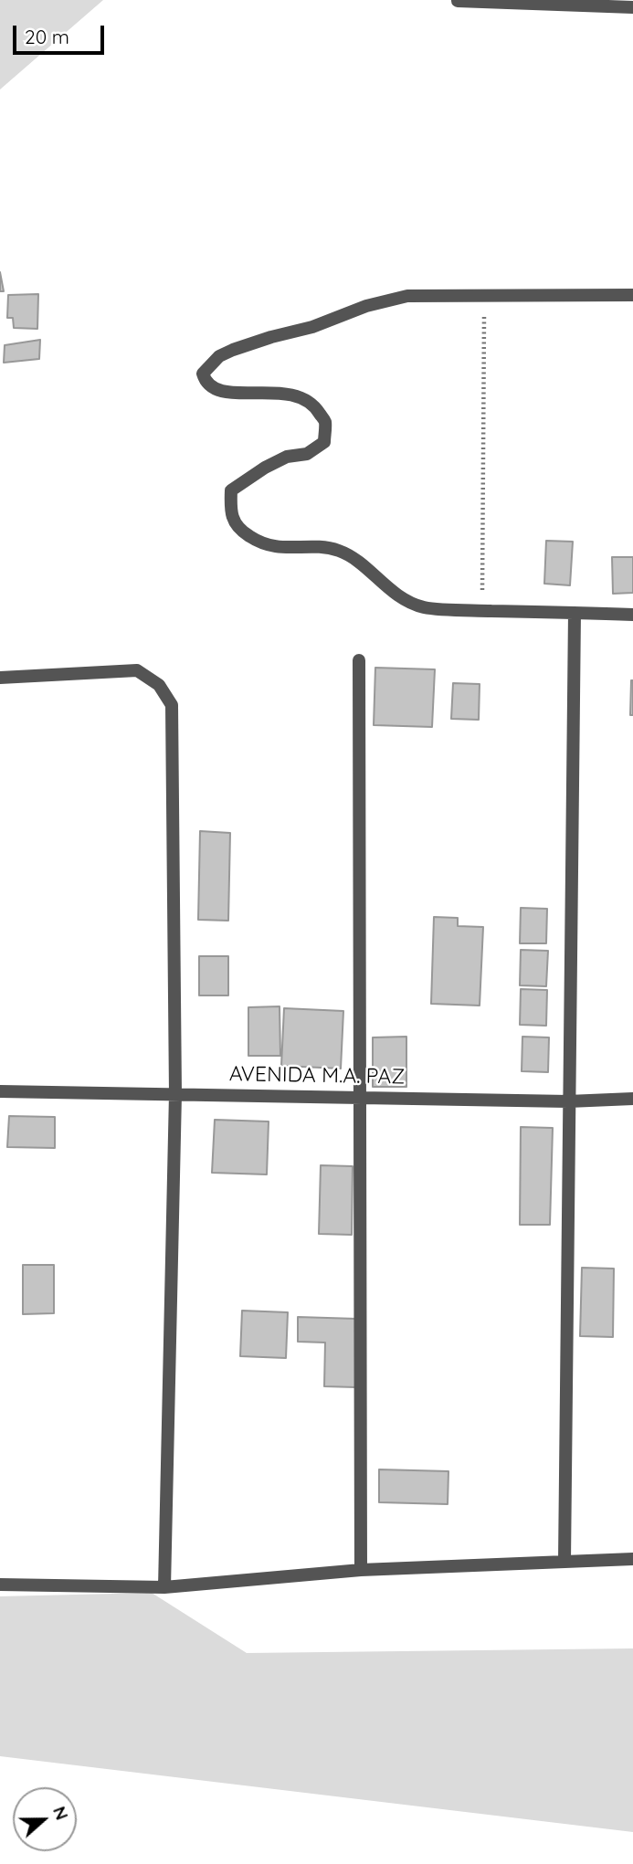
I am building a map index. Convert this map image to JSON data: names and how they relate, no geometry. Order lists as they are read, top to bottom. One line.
{"streets":{"street":["AVENIDA M.A. PAZ"]},"scale_bar":"20 m","north":"right"}
